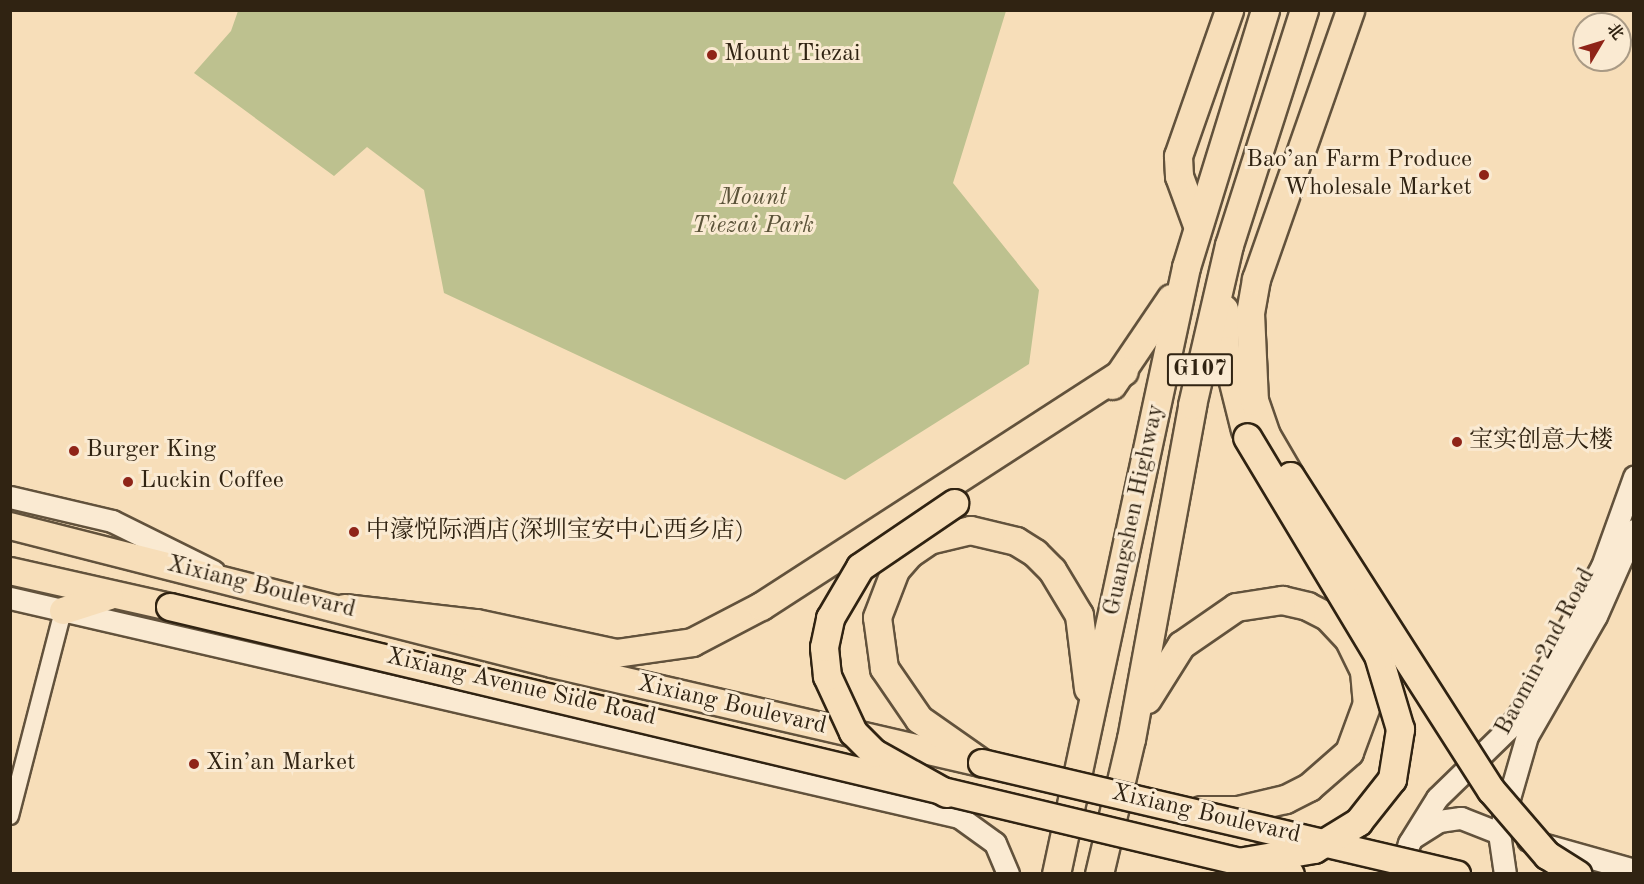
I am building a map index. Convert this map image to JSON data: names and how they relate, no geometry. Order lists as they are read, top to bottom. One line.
{"streets":{"highway":["G107","Guangshen Highway"],"main road":["Xixiang Boulevard"],"street":["Baomin 2nd Road","Xixiang Avenue Side Road"]},"parks":["Mount Tiezai Park"],"places":["Mount Tiezai","Bao’an Farm Produce Wholesale Market","宝实创意大楼","Burger King","Luckin Coffee","中濠悦际酒店(深圳宝安中心西乡店)","Xin’an Market"],"north":"top right"}
